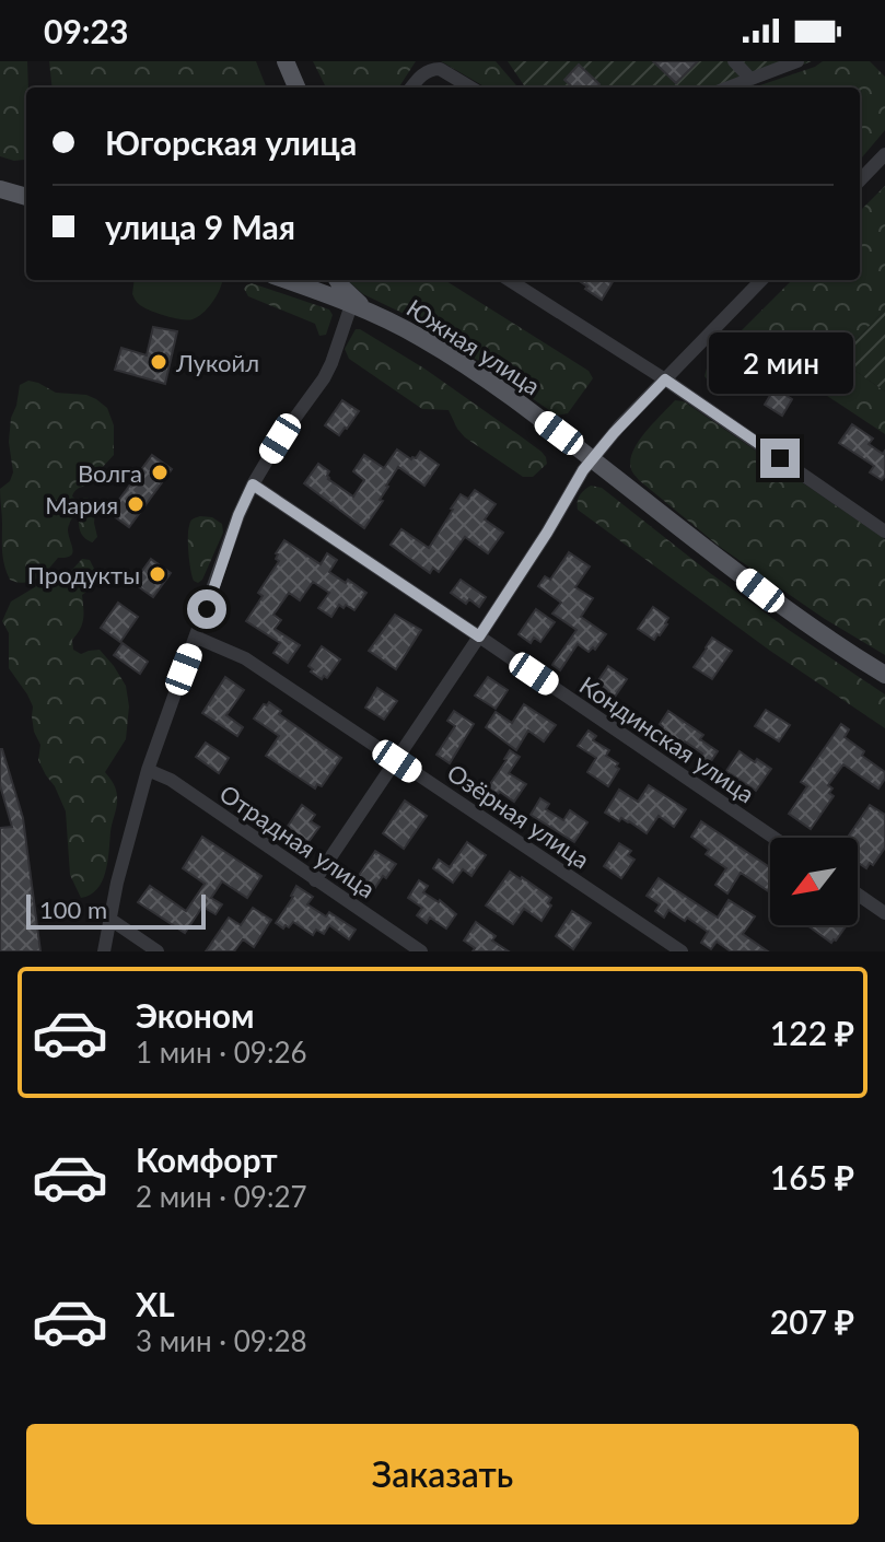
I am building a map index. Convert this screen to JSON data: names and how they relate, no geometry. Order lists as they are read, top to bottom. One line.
{"streets":{"main road":["Южная улица"],"street":["Кондинская улица","Озёрная улица","Отрадная улица"]},"places":["Лукойл","Волга","Мария","Продукты"],"scale_bar":"100 m","north":"bottom left","page":{"status":"09:23","banner":["Югорская улица","улица 9 Мая"],"bubble":"2 мин","scale":"100 m","list":[{"name":"Эконом","note":"1 мин · 09:26","value":"122 ₽"},{"name":"Комфорт","note":"2 мин · 09:27","value":"165 ₽"},{"name":"XL","note":"3 мин · 09:28","value":"207 ₽"}],"buttons":"Заказать"}}
